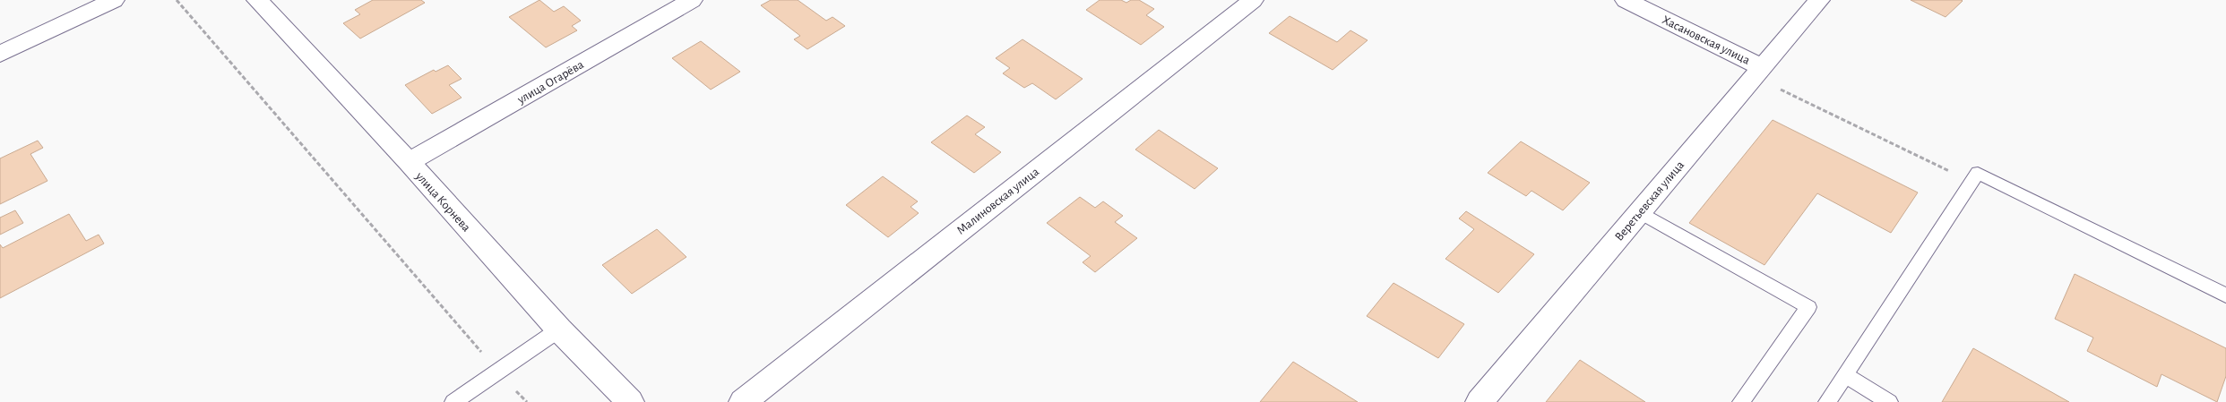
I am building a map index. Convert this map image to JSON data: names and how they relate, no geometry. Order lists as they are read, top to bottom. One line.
{"streets":{"street":["Хасановская улица","улица Огарёва","Малиновская улица","Веретьевская улица","улица Корнева"]},"crossings":[["Хасановская улица","Веретьевская улица"],["улица Огарёва","улица Корнева"]]}
